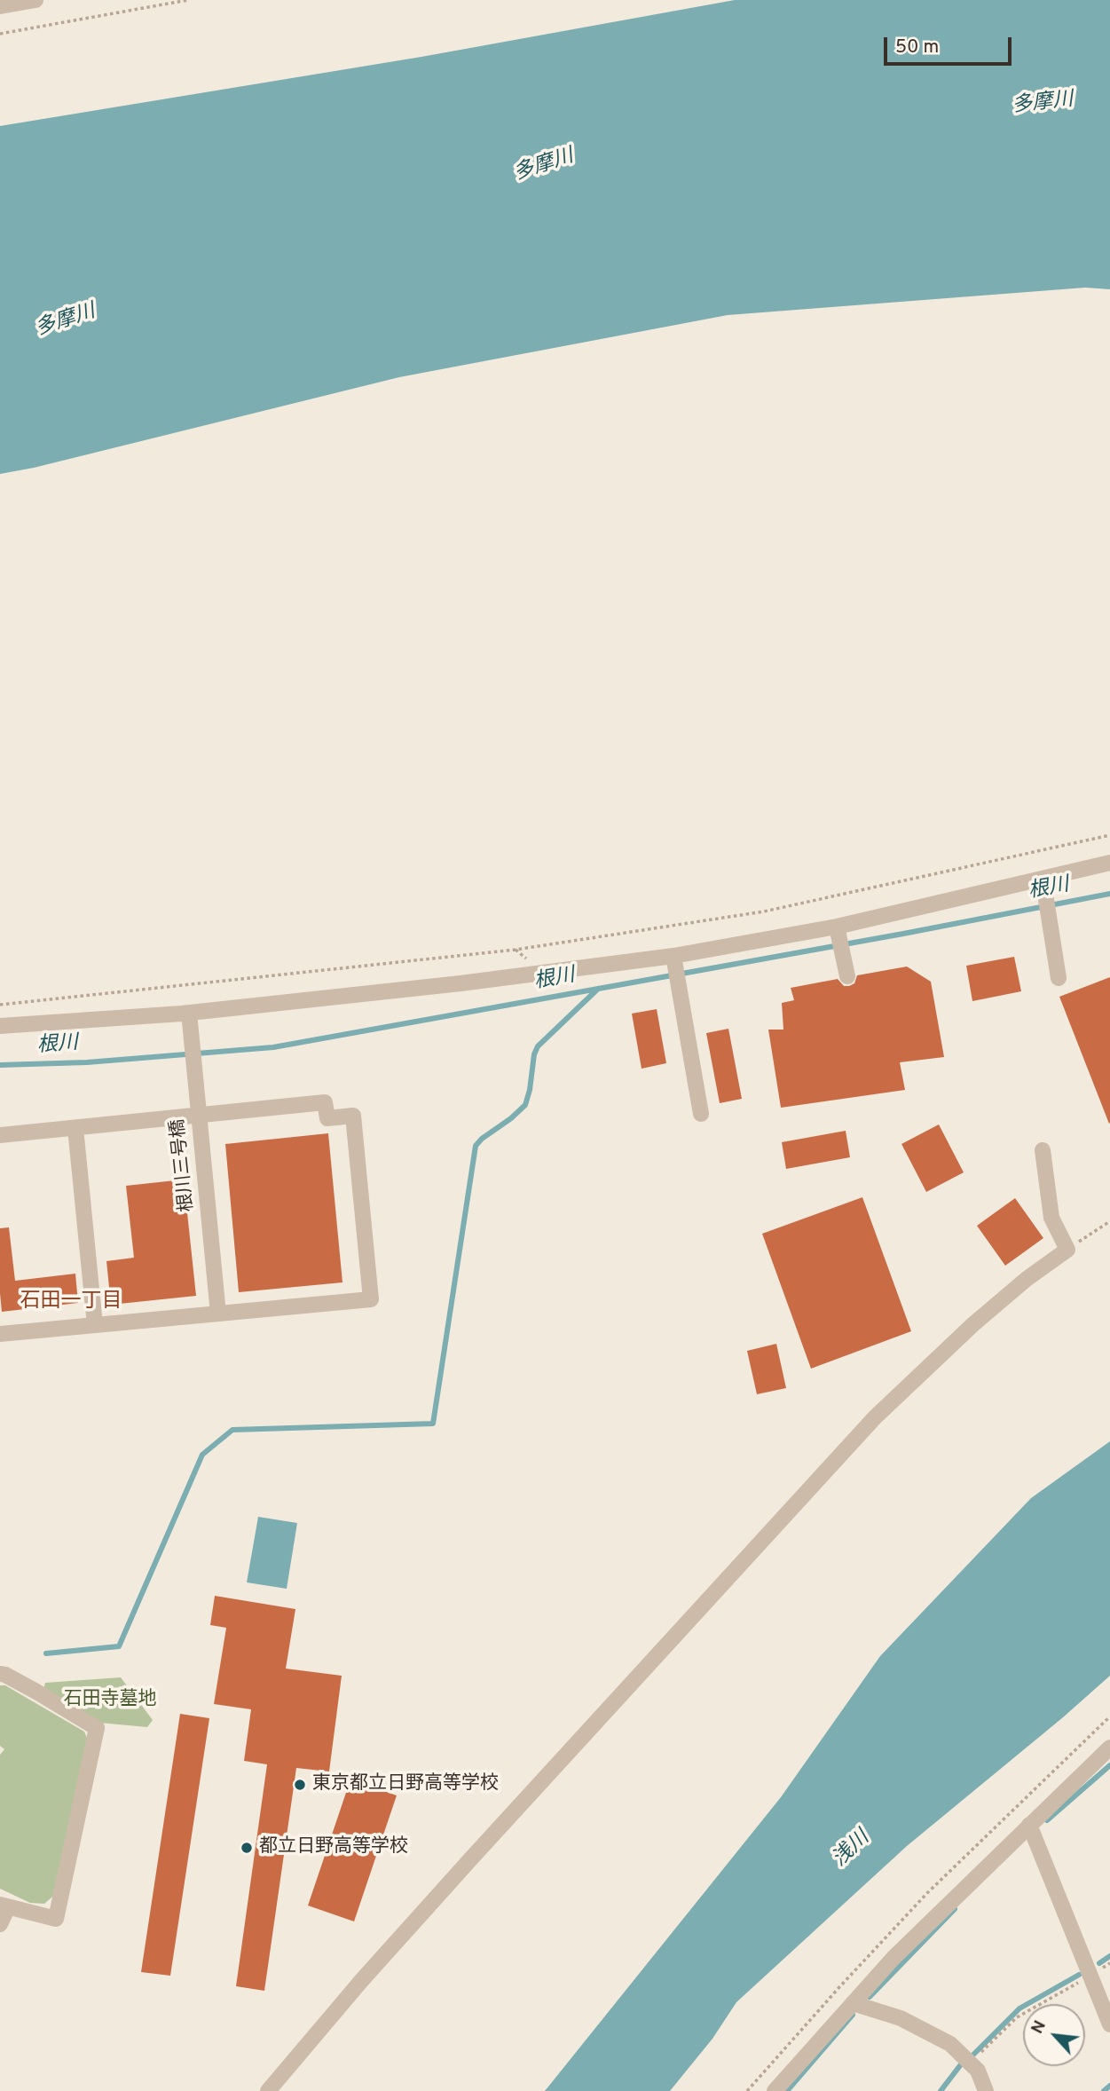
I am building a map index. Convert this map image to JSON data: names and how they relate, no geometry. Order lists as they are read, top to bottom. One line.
{"streets":{"street":["根川三号橋"]},"districts":["石田一丁目"],"water":["多摩川","根川","浅川"],"parks":["石田寺墓地"],"places":["東京都立日野高等学校","都立日野高等学校"],"scale_bar":"50 m","north":"top left"}
